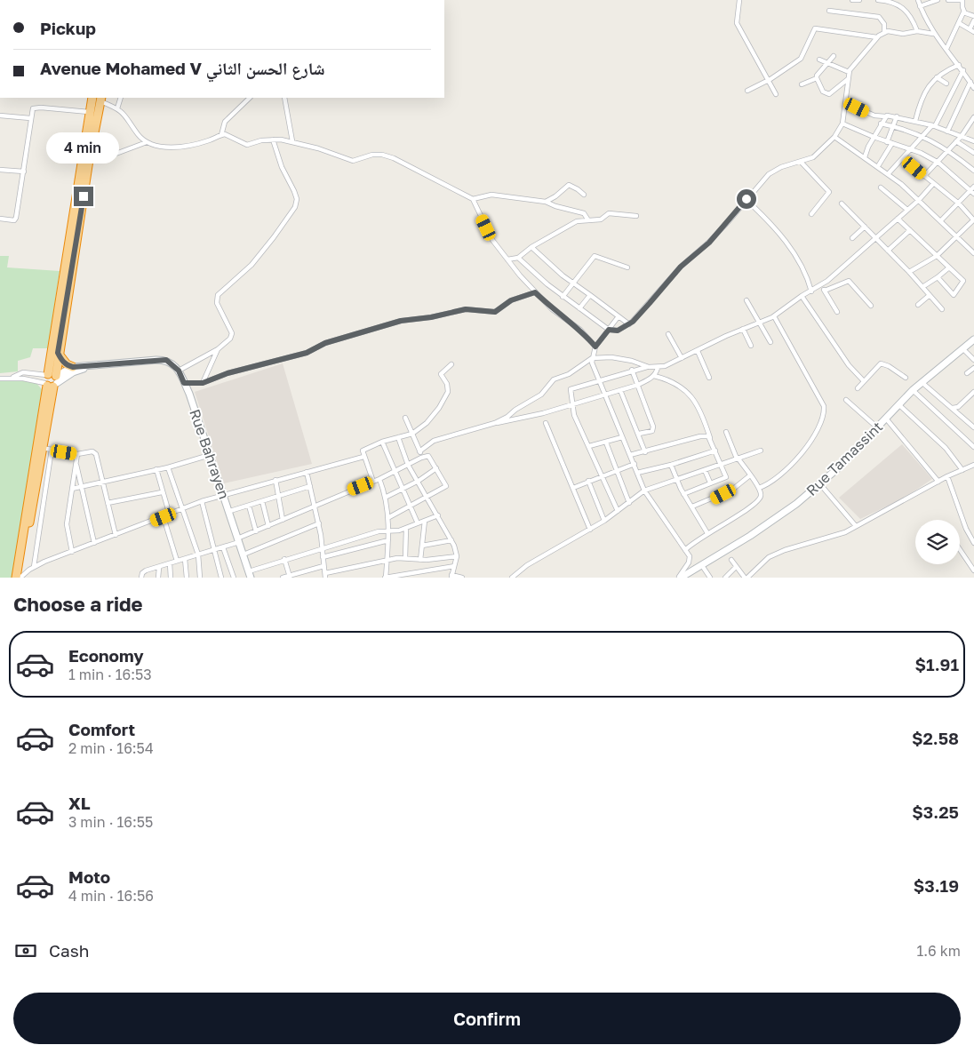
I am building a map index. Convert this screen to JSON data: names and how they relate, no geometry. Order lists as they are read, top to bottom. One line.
{"streets":{"main road":["Rue Bahrayen","Rue Tamassint"]},"page":{"banner":["Pickup","Avenue Mohamed V شارع الحسن الثاني"],"bubble":"4 min","heading":"Choose a ride","list":[{"name":"Economy","note":"1 min · 16:53","value":"$1.91"},{"name":"Comfort","note":"2 min · 16:54","value":"$2.58"},{"name":"XL","note":"3 min · 16:55","value":"$3.25"},{"name":"Moto","note":"4 min · 16:56","value":"$3.19"}],"pay":["Cash","1.6 km"],"buttons":"Confirm"}}
